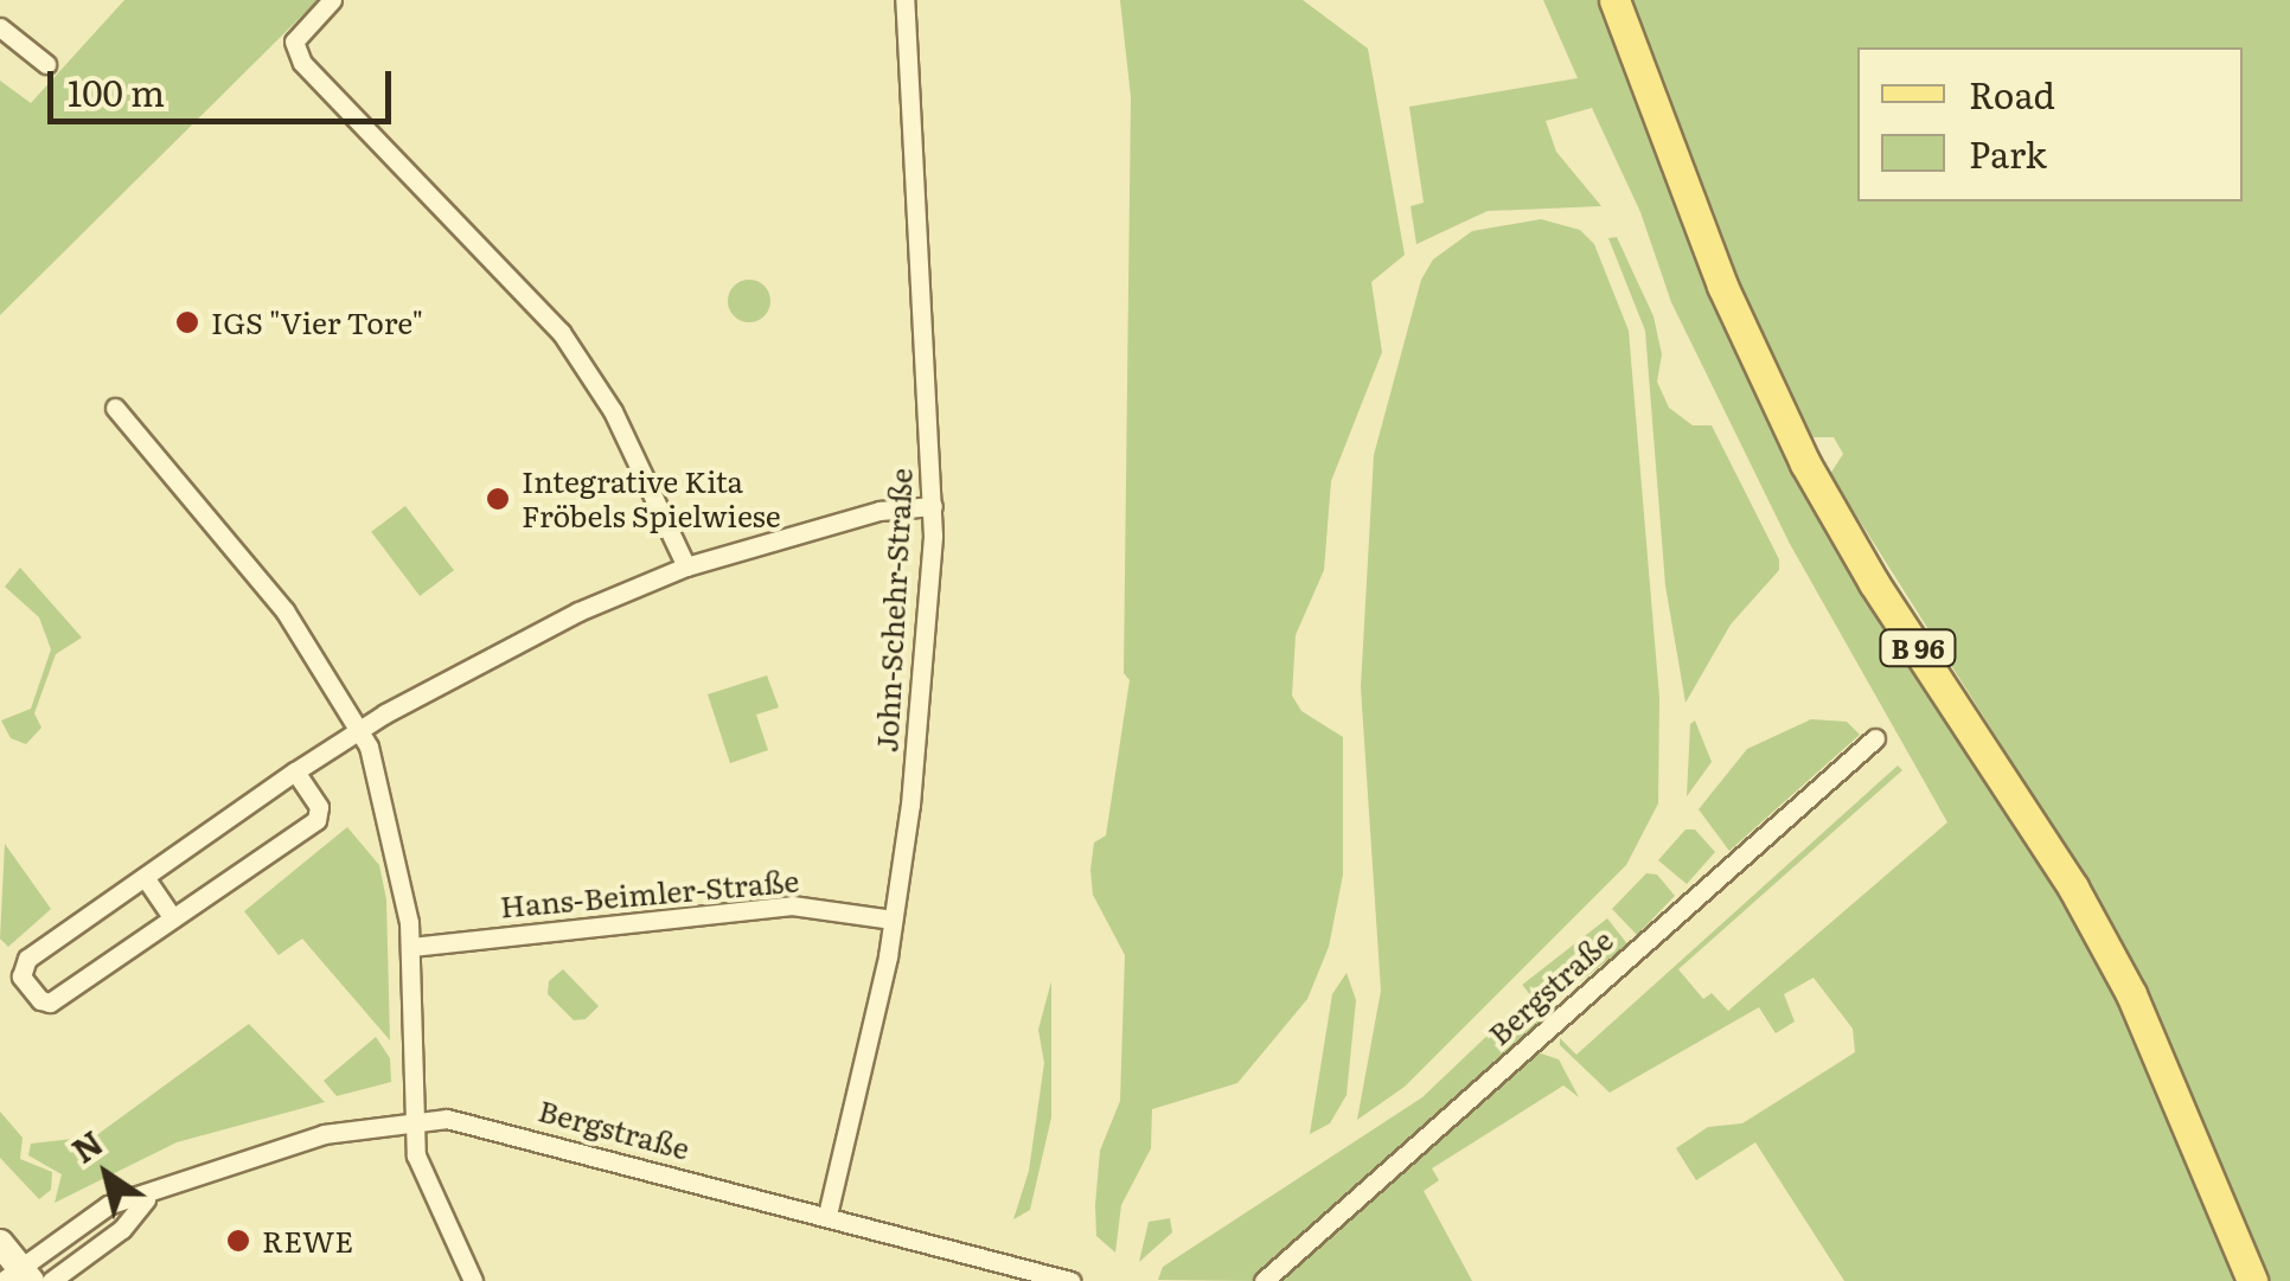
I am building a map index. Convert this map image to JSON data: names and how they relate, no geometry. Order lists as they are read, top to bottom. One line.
{"streets":{"main road":["B 96"],"street":["John-Schehr-Straße","Hans-Beimler-Straße","Bergstraße"]},"crossings":[["John-Schehr-Straße","Hans-Beimler-Straße"],["John-Schehr-Straße","Bergstraße"]],"places":["IGS \"Vier Tore\"","Integrative Kita Fröbels Spielwiese","REWE"],"legend":["Road","Park"],"scale_bar":"100 m","north":"top left"}
